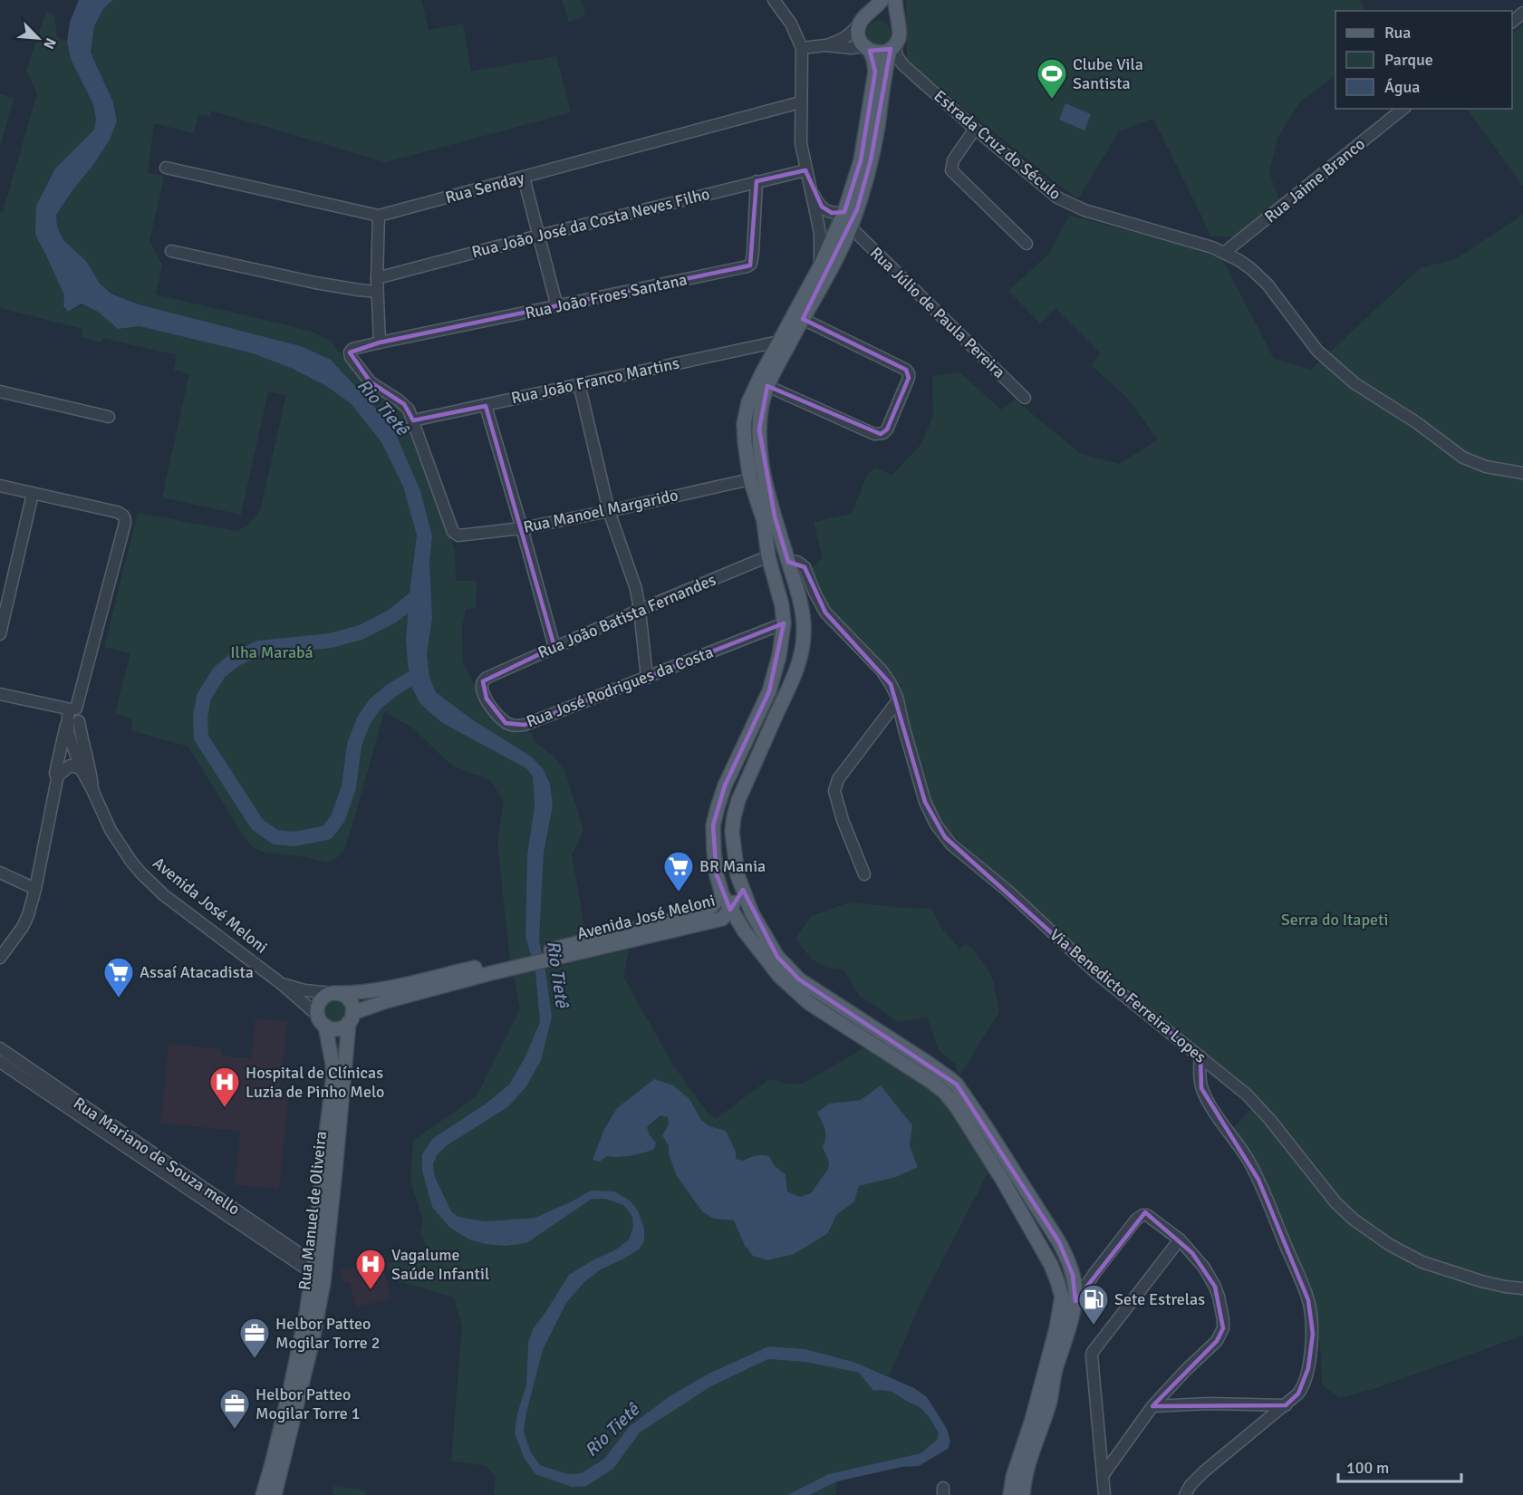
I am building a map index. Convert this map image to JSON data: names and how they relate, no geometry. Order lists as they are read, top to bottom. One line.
{"streets":{"main road":["Avenida José Meloni","Rua Manuel de Oliveira"],"street":["Estrada Cruz do Século","Rua Jaime Branco","Rua Senday","Rua João José da Costa Neves Filho","Rua João Froes Santana","Rua Júlio de Paula Pereira","Rua João Franco Martins","Rua Manoel Margarido","Rua João Batista Fernandes","Rua José Rodrigues da Costa","Via Benedicto Ferreira Lopes","Rua Mariano de Souza mello"]},"crossings":[["Estrada Cruz do Século","Rua Jaime Branco"],["Rua João José da Costa Neves Filho","Rua João Froes Santana"],["Rua João Froes Santana","Rua João Franco Martins"],["Rua João Froes Santana","Rua Manoel Margarido"],["Rua João Franco Martins","Rua Manoel Margarido"],["Rua João Batista Fernandes","Rua José Rodrigues da Costa"],["Avenida José Meloni","Rua Manuel de Oliveira"],["Rua Mariano de Souza mello","Rua Manuel de Oliveira"]],"water":["Rio Tietê"],"parks":["Ilha Marabá","Serra do Itapeti"],"places":{"sports":["Clube Vila Santista"],"supermarket":["BR Mania","Assaí Atacadista"],"hospital":["Hospital de Clínicas Luzia de Pinho Melo","Vagalume Saúde Infantil"],"fuel station":["Sete Estrelas"],"office":["Helbor Patteo Mogilar Torre 2","Helbor Patteo Mogilar Torre 1"]},"legend":["Rua","Parque","Água"],"scale_bar":"100 m","north":"bottom right"}
